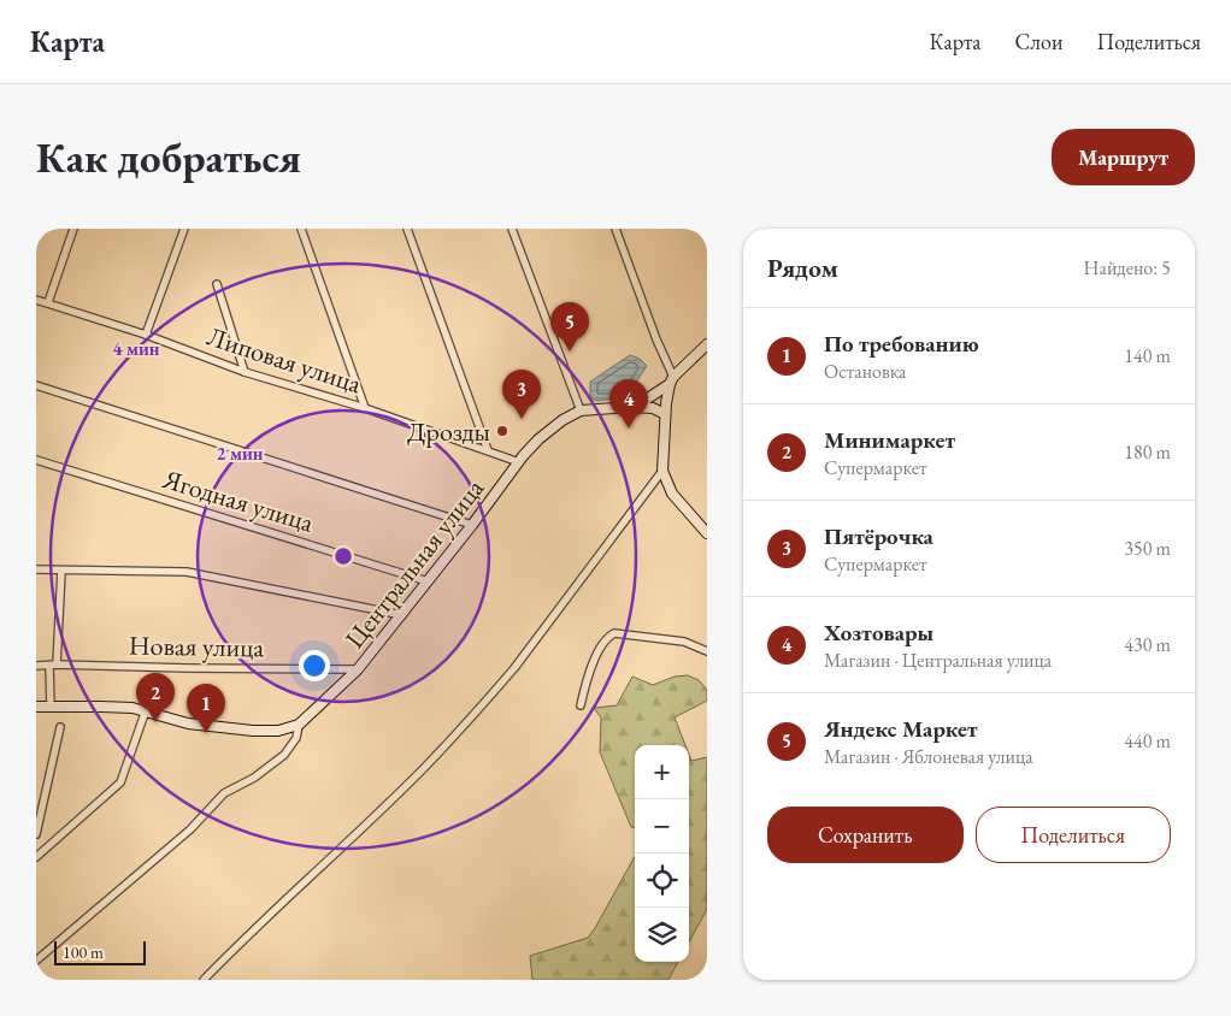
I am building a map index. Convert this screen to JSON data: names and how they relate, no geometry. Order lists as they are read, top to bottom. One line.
{"streets":{"street":["Липовая улица","Ягодная улица","Центральная улица","Новая улица"]},"crossings":[["Липовая улица","Центральная улица"],["Ягодная улица","Центральная улица"],["Центральная улица","Новая улица"]],"places":["Дрозды"],"scale_bar":"100 m","page":{"header":"Карта","nav":["Карта","Слои","Поделиться"],"buttons":["Маршрут",["Сохранить","Поделиться"]],"title":"Как добраться","heading":["Рядом","Найдено: 5"],"pins":["5","3","4","2","1"],"list":[{"mark":"1","name":"По требованию","note":"Остановка","value":"140 m"},{"mark":"2","name":"Минимаркет","note":"Супермаркет","value":"180 m"},{"mark":"3","name":"Пятёрочка","note":"Супермаркет","value":"350 m"},{"mark":"4","name":"Хозтовары","note":"Магазин · Центральная улица","value":"430 m"},{"mark":"5","name":"Яндекс Маркет","note":"Магазин · Яблоневая улица","value":"440 m"}],"map_buttons":["+","−"],"scale":"100 m"},"rings":["4 мин","2 мин"]}
